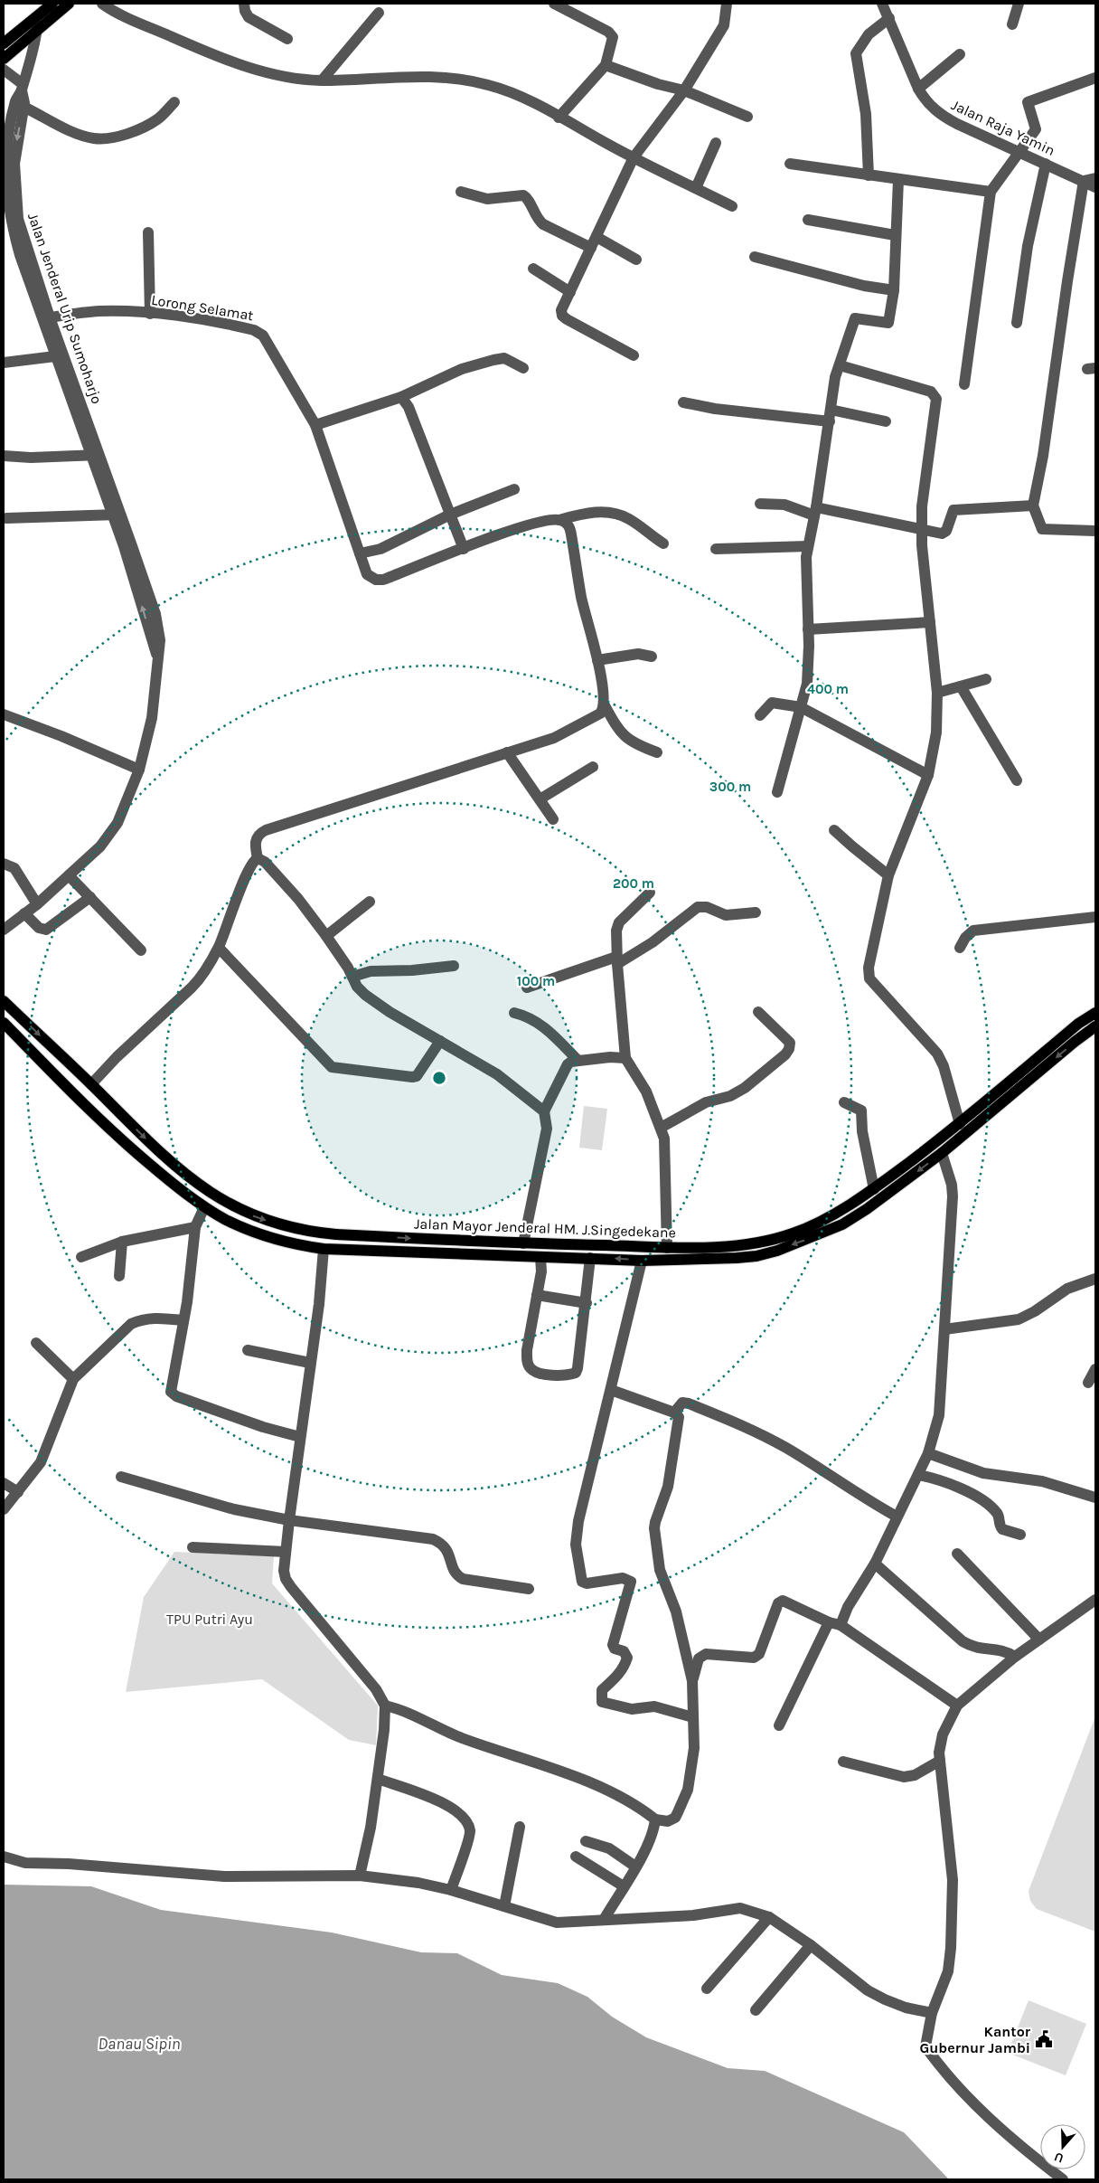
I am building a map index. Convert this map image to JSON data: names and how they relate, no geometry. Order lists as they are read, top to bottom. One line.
{"streets":{"main road":["Jalan Mayor Jenderal HM. J.Singedekane"],"street":["Jalan Raja Yamin","Lorong Selamat","Jalan Jenderal Urip Sumoharjo"]},"crossings":[["Lorong Selamat","Jalan Jenderal Urip Sumoharjo"]],"water":["Danau Sipin"],"parks":["TPU Putri Ayu"],"places":{"public building":["Kantor Gubernur Jambi"]},"north":"bottom","rings":["400 m","300 m","200 m","100 m"]}
